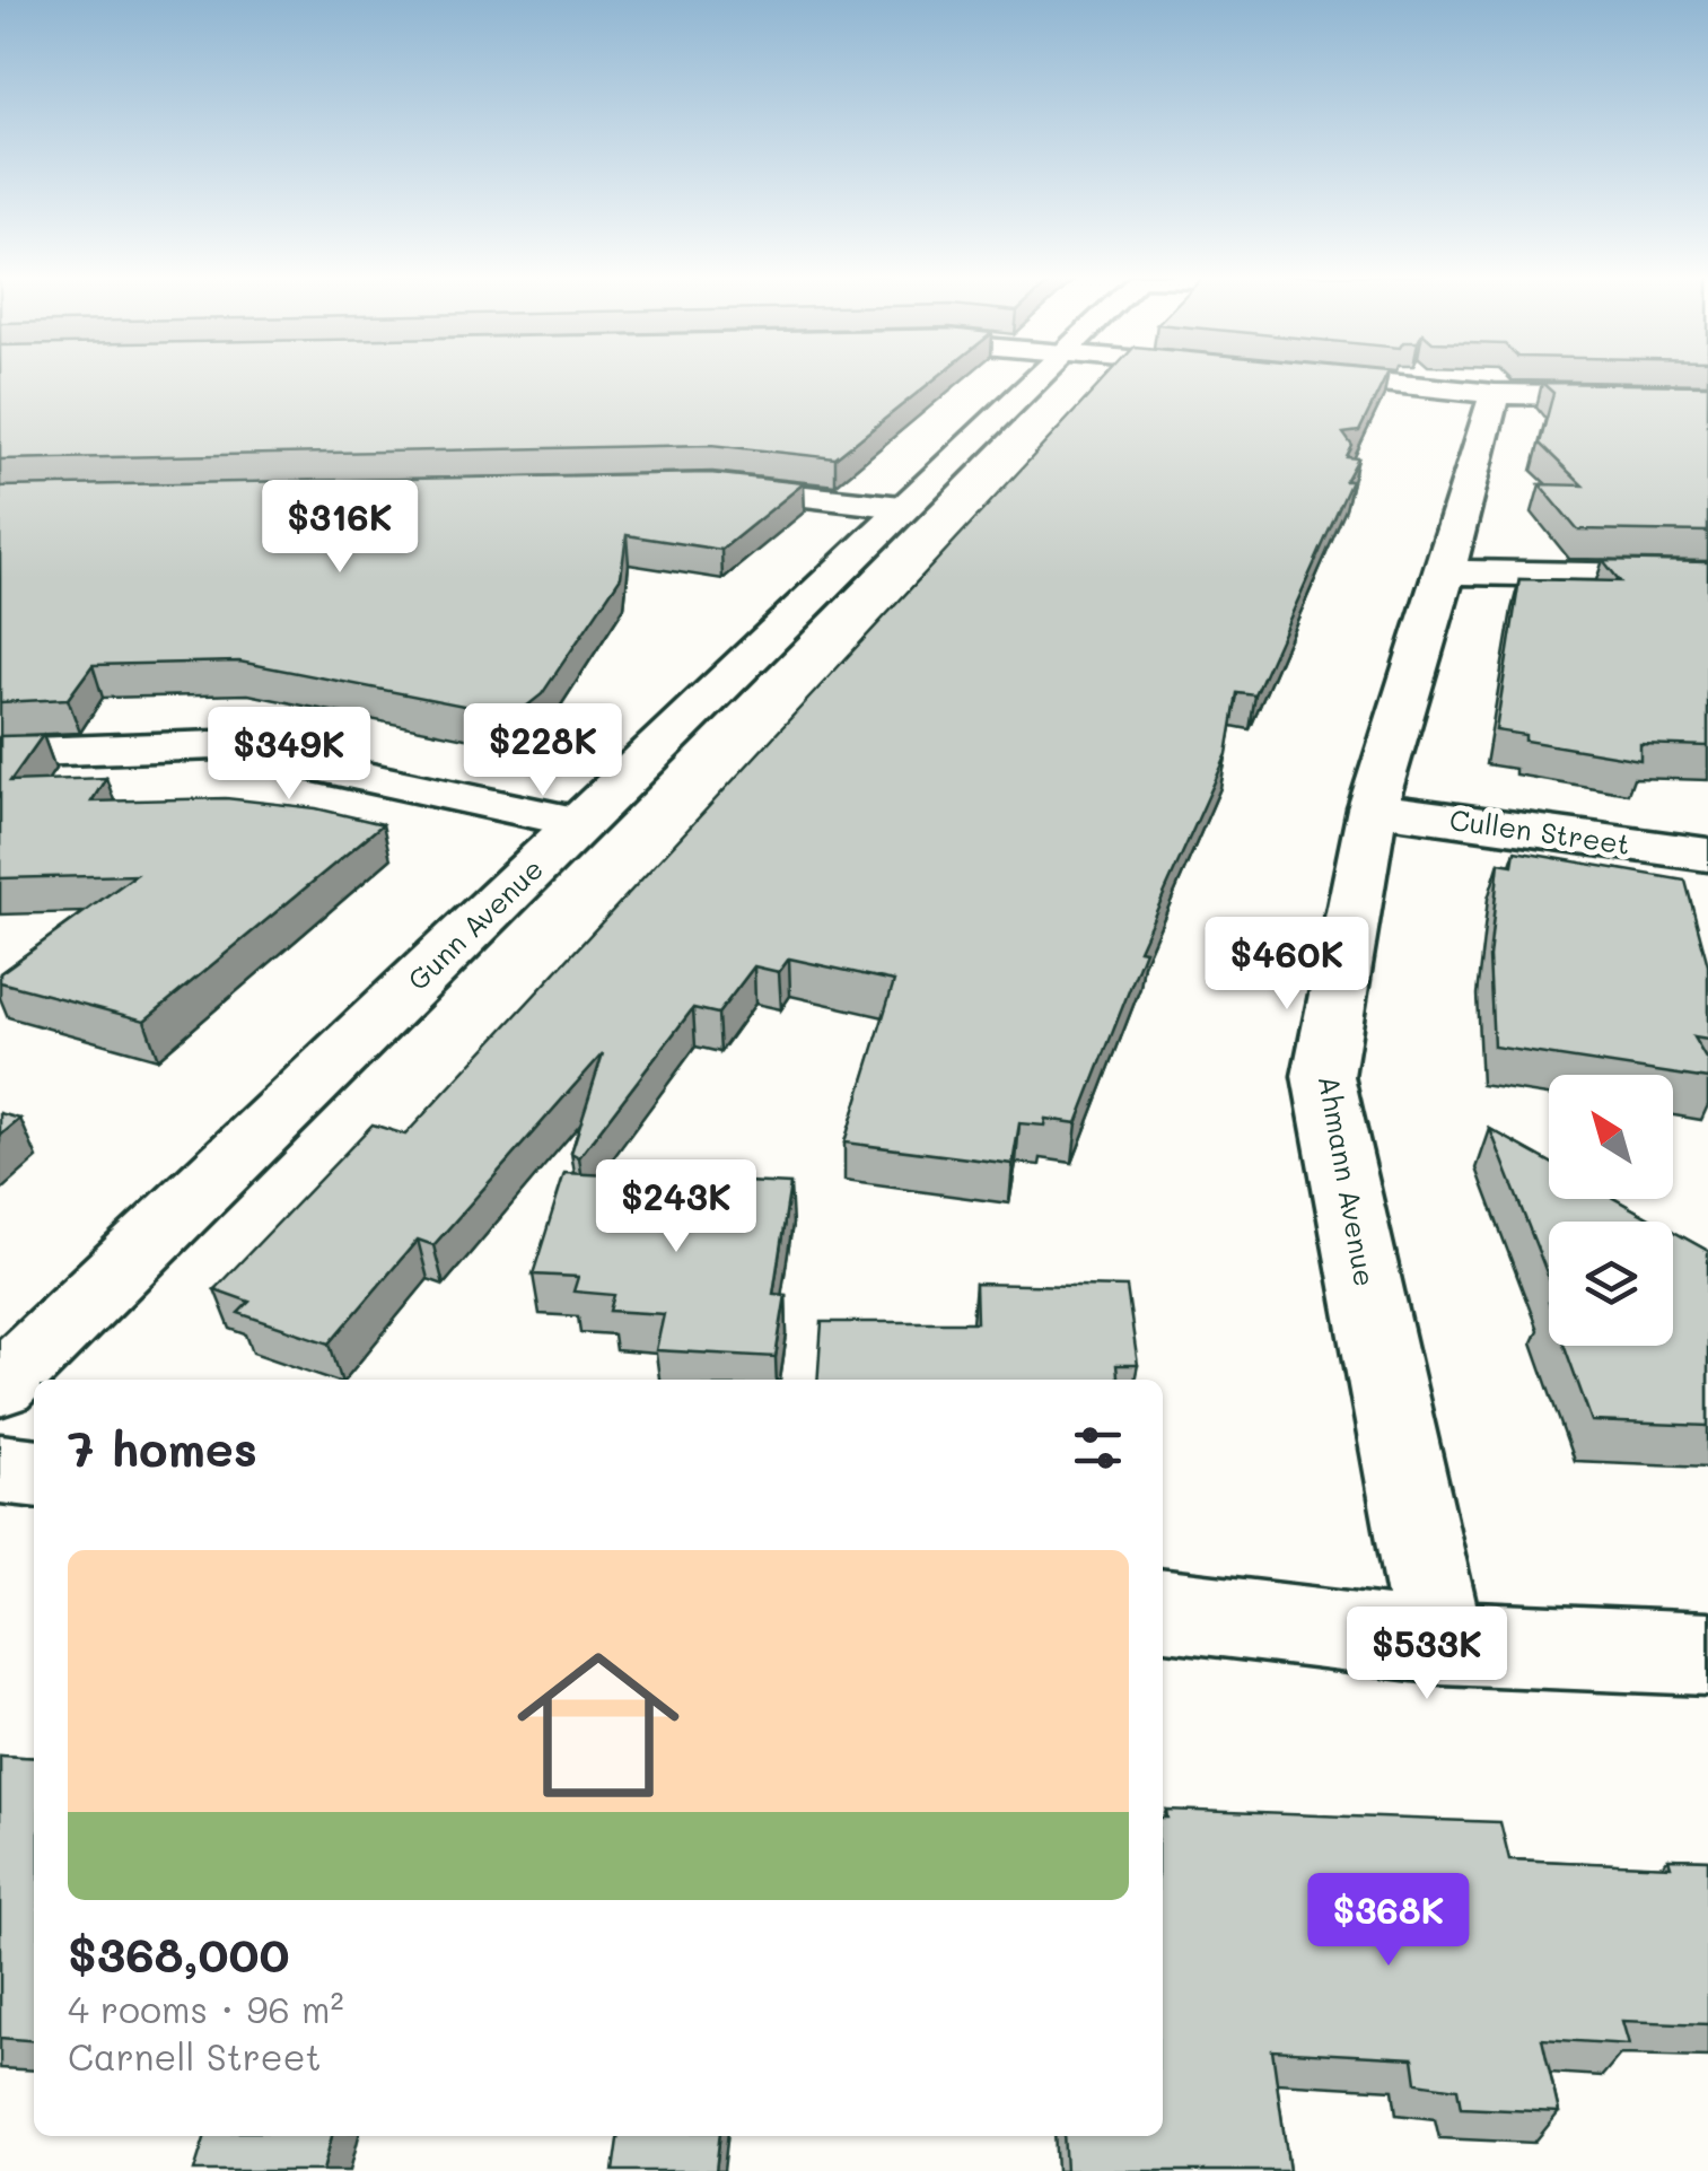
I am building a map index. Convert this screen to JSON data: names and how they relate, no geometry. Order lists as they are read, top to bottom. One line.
{"streets":{"street":["Cullen Street","Gunn Avenue","Ahmann Avenue"]},"crossings":[["Cullen Street","Ahmann Avenue"]],"north":"top left","page":{"price":["$316K","$228K","$349K","$460K","$243K","$533K","$368K"],"heading":"7 homes","list":[{"name":"$368,000","note":"4 rooms · 96 m² · Carnell Street"}]}}
